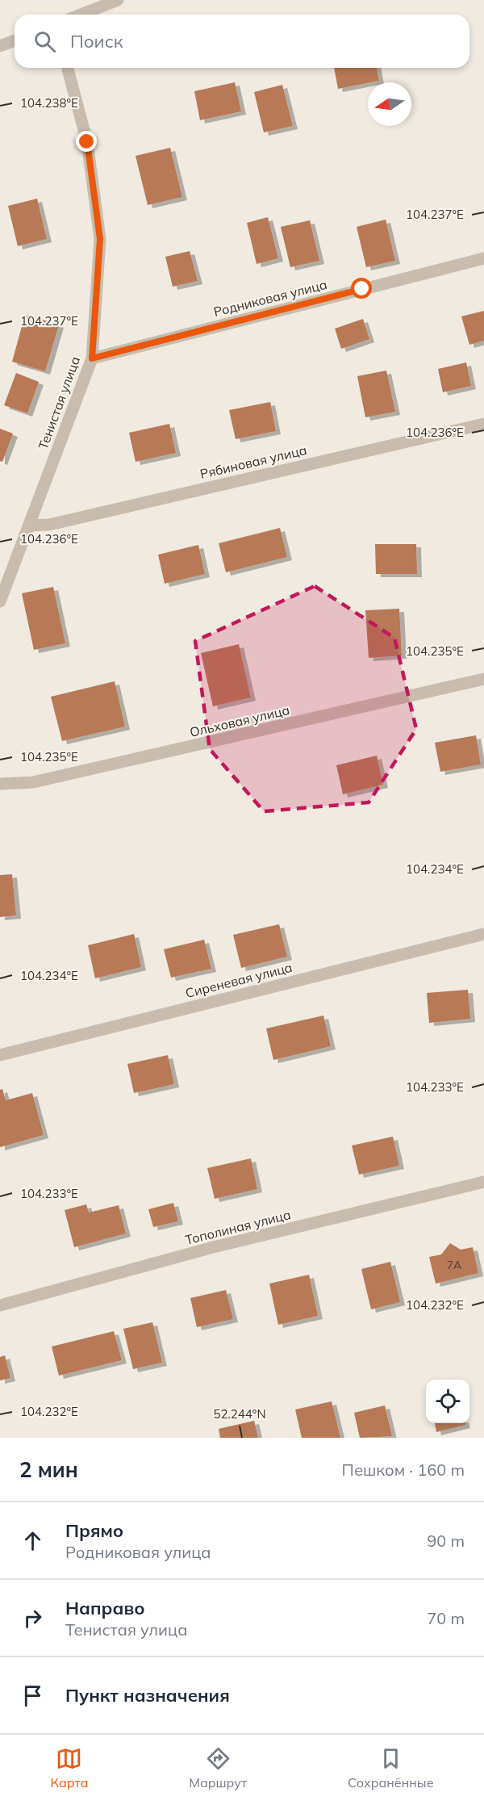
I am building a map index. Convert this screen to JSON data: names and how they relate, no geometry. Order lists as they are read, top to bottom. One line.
{"streets":{"street":["Родниковая улица","Тенистая улица","Рябиновая улица","Ольховая улица","Сиреневая улица","Тополиная улица"]},"crossings":[["Родниковая улица","Тенистая улица"],["Тенистая улица","Рябиновая улица"]],"house_numbers":["7А"],"north":"left","page":{"search":"Поиск","heading":["2 мин","Пешком · 160 m"],"list":[["Прямо","Родниковая улица","90 m"],["Направо","Тенистая улица","70 m"],"Пункт назначения"],"nav":["Карта","Маршрут","Сохранённые"]},"coordinates":["104.238°E","104.237°E","104.236°E","104.235°E","104.234°E","104.233°E","104.232°E","52.244°N"]}
